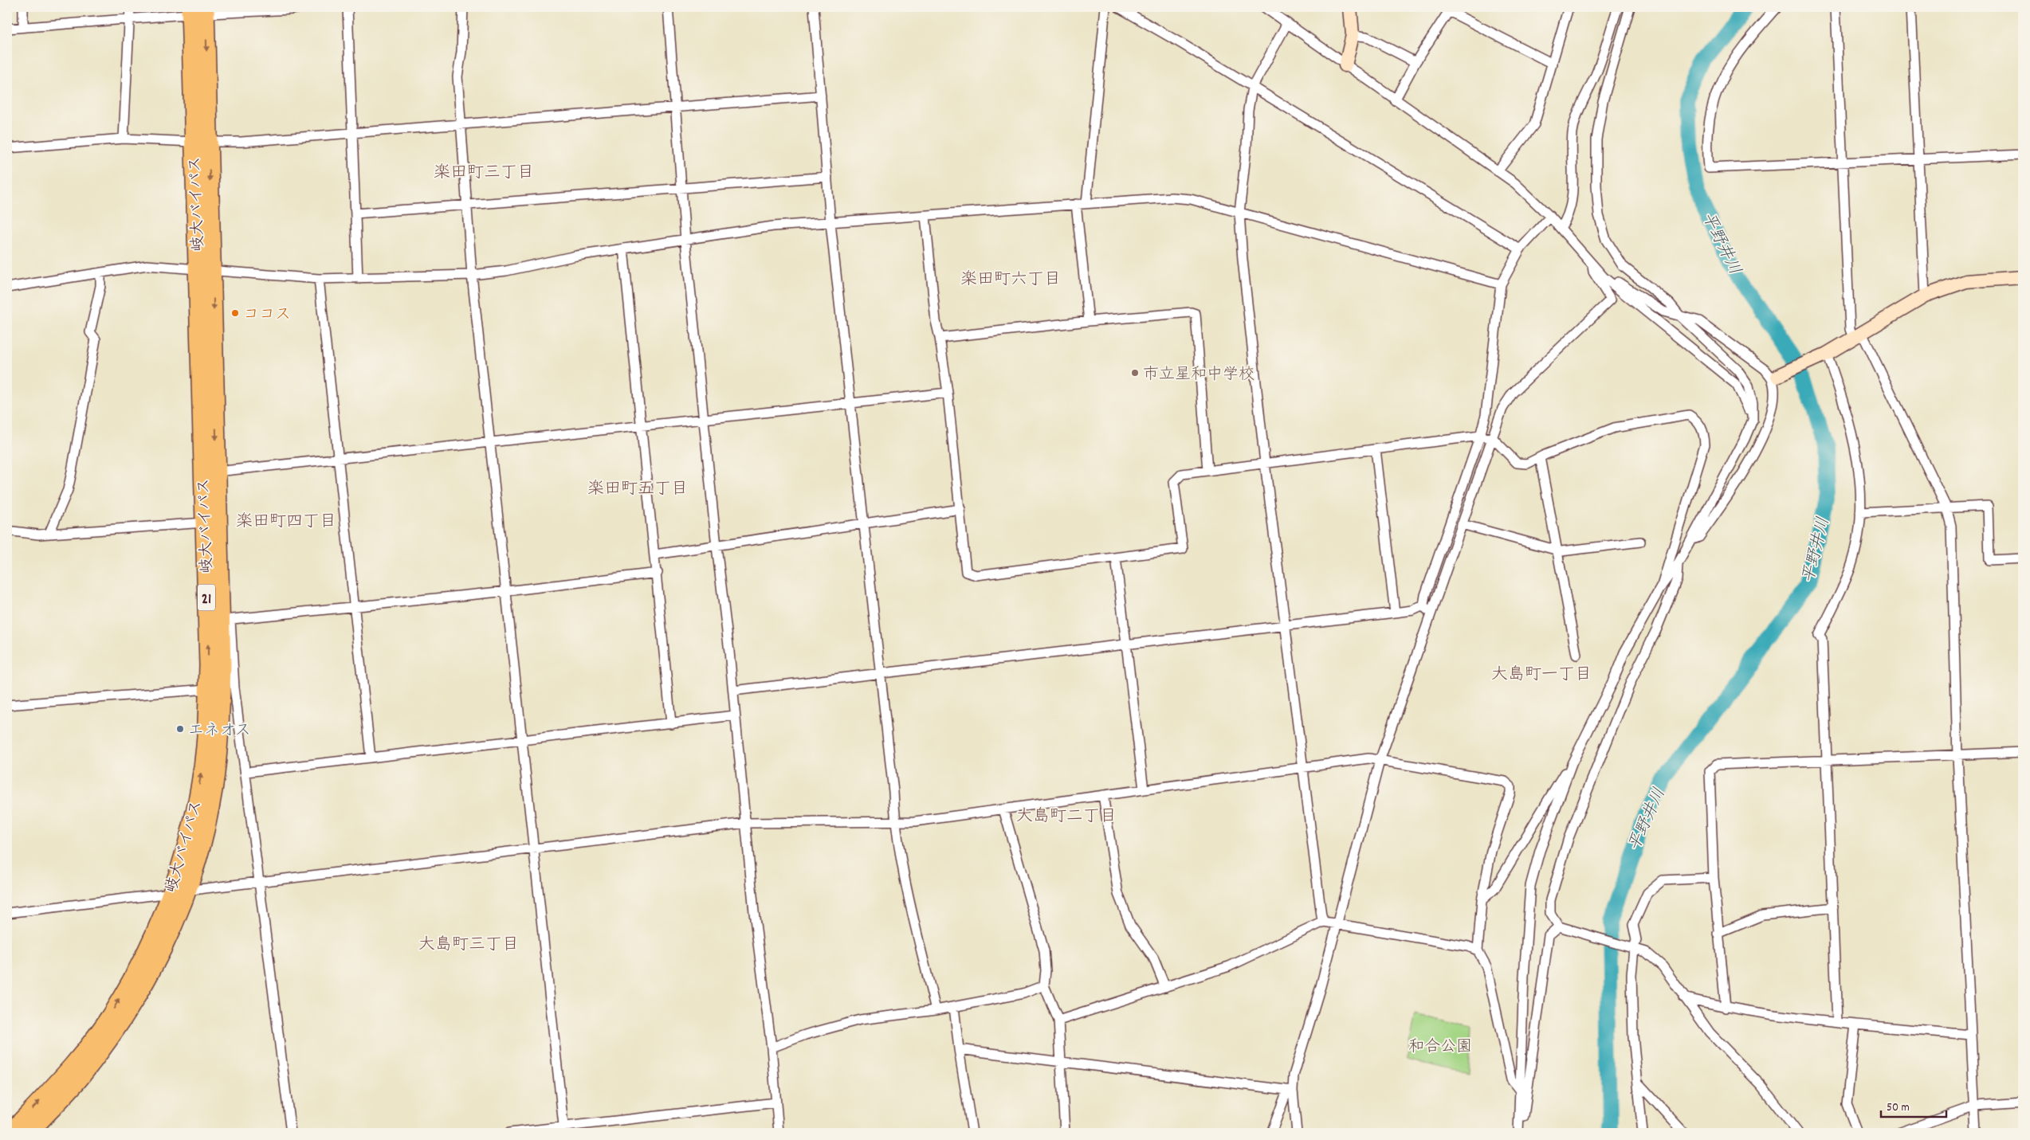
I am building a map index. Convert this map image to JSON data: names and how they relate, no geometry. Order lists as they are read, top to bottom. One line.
{"streets":{"highway":["岐大バイパス","21"]},"districts":["楽田町三丁目","楽田町六丁目","楽田町五丁目","楽田町四丁目","大島町一丁目","大島町二丁目","大島町三丁目"],"water":["平野井川"],"parks":["和合公園"],"places":["ココス","市立星和中学校","エネオス"],"scale_bar":"50 m"}
